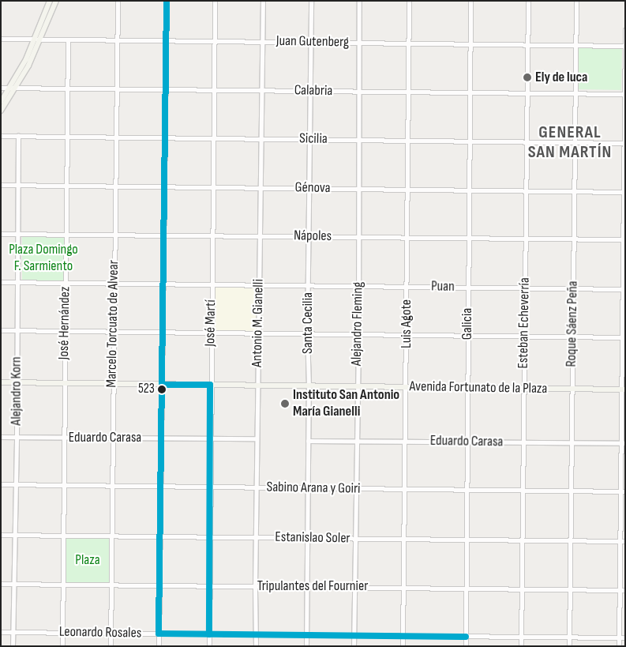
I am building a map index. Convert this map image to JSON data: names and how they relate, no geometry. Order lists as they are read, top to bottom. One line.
{"streets":{"main road":["Avenida Fortunato de la Plaza"],"street":["Juan Gutenberg","Calabria","Sicilia","Génova","Nápoles","Puan","José Hernández","José Martí","Antonio M. Gianelli","Santa Cecilia","Esteban Echeverría","Marcelo Torcuato de Alvear","Alejandro Fleming","Luis Agote","Galicia","Roque Sáenz Peña","Alejandro Korn","Eduardo Carasa","Sabino Arana y Goiri","Estanislao Soler","Tripulantes del Fournier","Leonardo Rosales"]},"crossings":[["Juan Gutenberg","José Hernández"],["Juan Gutenberg","José Martí"],["Juan Gutenberg","Antonio M. Gianelli"],["Juan Gutenberg","Santa Cecilia"],["Juan Gutenberg","Esteban Echeverría"],["Juan Gutenberg","Marcelo Torcuato de Alvear"],["Juan Gutenberg","Alejandro Fleming"],["Juan Gutenberg","Luis Agote"],["Juan Gutenberg","Galicia"],["Juan Gutenberg","Roque Sáenz Peña"],["Calabria","José Hernández"],["Calabria","José Martí"],["Calabria","Antonio M. Gianelli"],["Calabria","Santa Cecilia"],["Calabria","Esteban Echeverría"],["Calabria","Marcelo Torcuato de Alvear"],["Calabria","Alejandro Fleming"],["Calabria","Luis Agote"],["Calabria","Galicia"],["Calabria","Roque Sáenz Peña"],["Sicilia","José Hernández"],["Sicilia","José Martí"],["Sicilia","Antonio M. Gianelli"],["Sicilia","Santa Cecilia"],["Sicilia","Esteban Echeverría"],["Sicilia","Marcelo Torcuato de Alvear"],["Sicilia","Alejandro Fleming"],["Sicilia","Luis Agote"],["Sicilia","Galicia"],["Sicilia","Roque Sáenz Peña"],["Sicilia","Alejandro Korn"],["Génova","José Hernández"],["Génova","José Martí"],["Génova","Antonio M. Gianelli"],["Génova","Santa Cecilia"],["Génova","Esteban Echeverría"],["Génova","Marcelo Torcuato de Alvear"],["Génova","Alejandro Fleming"],["Génova","Luis Agote"],["Génova","Galicia"],["Génova","Roque Sáenz Peña"],["Génova","Alejandro Korn"],["Nápoles","José Hernández"],["Nápoles","José Martí"],["Nápoles","Antonio M. Gianelli"],["Nápoles","Santa Cecilia"],["Nápoles","Esteban Echeverría"],["Nápoles","Marcelo Torcuato de Alvear"],["Nápoles","Alejandro Fleming"],["Nápoles","Luis Agote"],["Nápoles","Galicia"],["Nápoles","Roque Sáenz Peña"],["Nápoles","Alejandro Korn"],["Puan","José Hernández"],["Puan","José Martí"],["Puan","Antonio M. Gianelli"],["Puan","Santa Cecilia"],["Puan","Esteban Echeverría"],["Puan","Marcelo Torcuato de Alvear"],["Puan","Alejandro Fleming"],["Puan","Luis Agote"],["Puan","Galicia"],["Puan","Roque Sáenz Peña"],["Puan","Alejandro Korn"],["José Hernández","Avenida Fortunato de la Plaza"],["José Hernández","Eduardo Carasa"],["José Hernández","Sabino Arana y Goiri"],["José Hernández","Estanislao Soler"],["José Hernández","Tripulantes del Fournier"],["José Martí","Avenida Fortunato de la Plaza"],["José Martí","Eduardo Carasa"],["José Martí","Sabino Arana y Goiri"],["José Martí","Estanislao Soler"],["José Martí","Tripulantes del Fournier"],["José Martí","Leonardo Rosales"],["Antonio M. Gianelli","Avenida Fortunato de la Plaza"],["Antonio M. Gianelli","Eduardo Carasa"],["Antonio M. Gianelli","Sabino Arana y Goiri"],["Antonio M. Gianelli","Estanislao Soler"],["Antonio M. Gianelli","Tripulantes del Fournier"],["Antonio M. Gianelli","Leonardo Rosales"],["Santa Cecilia","Avenida Fortunato de la Plaza"],["Santa Cecilia","Eduardo Carasa"],["Santa Cecilia","Sabino Arana y Goiri"],["Santa Cecilia","Estanislao Soler"],["Santa Cecilia","Tripulantes del Fournier"],["Santa Cecilia","Leonardo Rosales"],["Esteban Echeverría","Avenida Fortunato de la Plaza"],["Esteban Echeverría","Eduardo Carasa"],["Esteban Echeverría","Sabino Arana y Goiri"],["Esteban Echeverría","Estanislao Soler"],["Esteban Echeverría","Tripulantes del Fournier"],["Esteban Echeverría","Leonardo Rosales"],["Marcelo Torcuato de Alvear","Avenida Fortunato de la Plaza"],["Marcelo Torcuato de Alvear","Eduardo Carasa"],["Marcelo Torcuato de Alvear","Sabino Arana y Goiri"],["Marcelo Torcuato de Alvear","Estanislao Soler"],["Marcelo Torcuato de Alvear","Tripulantes del Fournier"],["Marcelo Torcuato de Alvear","Leonardo Rosales"],["Alejandro Fleming","Avenida Fortunato de la Plaza"],["Alejandro Fleming","Eduardo Carasa"],["Alejandro Fleming","Sabino Arana y Goiri"],["Alejandro Fleming","Estanislao Soler"],["Alejandro Fleming","Tripulantes del Fournier"],["Alejandro Fleming","Leonardo Rosales"],["Luis Agote","Avenida Fortunato de la Plaza"],["Luis Agote","Eduardo Carasa"],["Luis Agote","Sabino Arana y Goiri"],["Luis Agote","Estanislao Soler"],["Luis Agote","Tripulantes del Fournier"],["Luis Agote","Leonardo Rosales"],["Galicia","Avenida Fortunato de la Plaza"],["Galicia","Eduardo Carasa"],["Galicia","Sabino Arana y Goiri"],["Galicia","Estanislao Soler"],["Galicia","Tripulantes del Fournier"],["Galicia","Leonardo Rosales"],["Roque Sáenz Peña","Avenida Fortunato de la Plaza"],["Roque Sáenz Peña","Eduardo Carasa"],["Roque Sáenz Peña","Sabino Arana y Goiri"],["Roque Sáenz Peña","Estanislao Soler"],["Roque Sáenz Peña","Tripulantes del Fournier"],["Roque Sáenz Peña","Leonardo Rosales"],["Avenida Fortunato de la Plaza","Alejandro Korn"],["Alejandro Korn","Eduardo Carasa"],["Alejandro Korn","Sabino Arana y Goiri"],["Alejandro Korn","Estanislao Soler"],["Alejandro Korn","Tripulantes del Fournier"],["Alejandro Korn","Leonardo Rosales"]],"districts":["GENERAL SAN MARTÍN"],"parks":["Plaza Domingo F. Sarmiento","Plaza"],"places":["Ely de luca","523","Instituto San Antonio María Gianelli"]}
